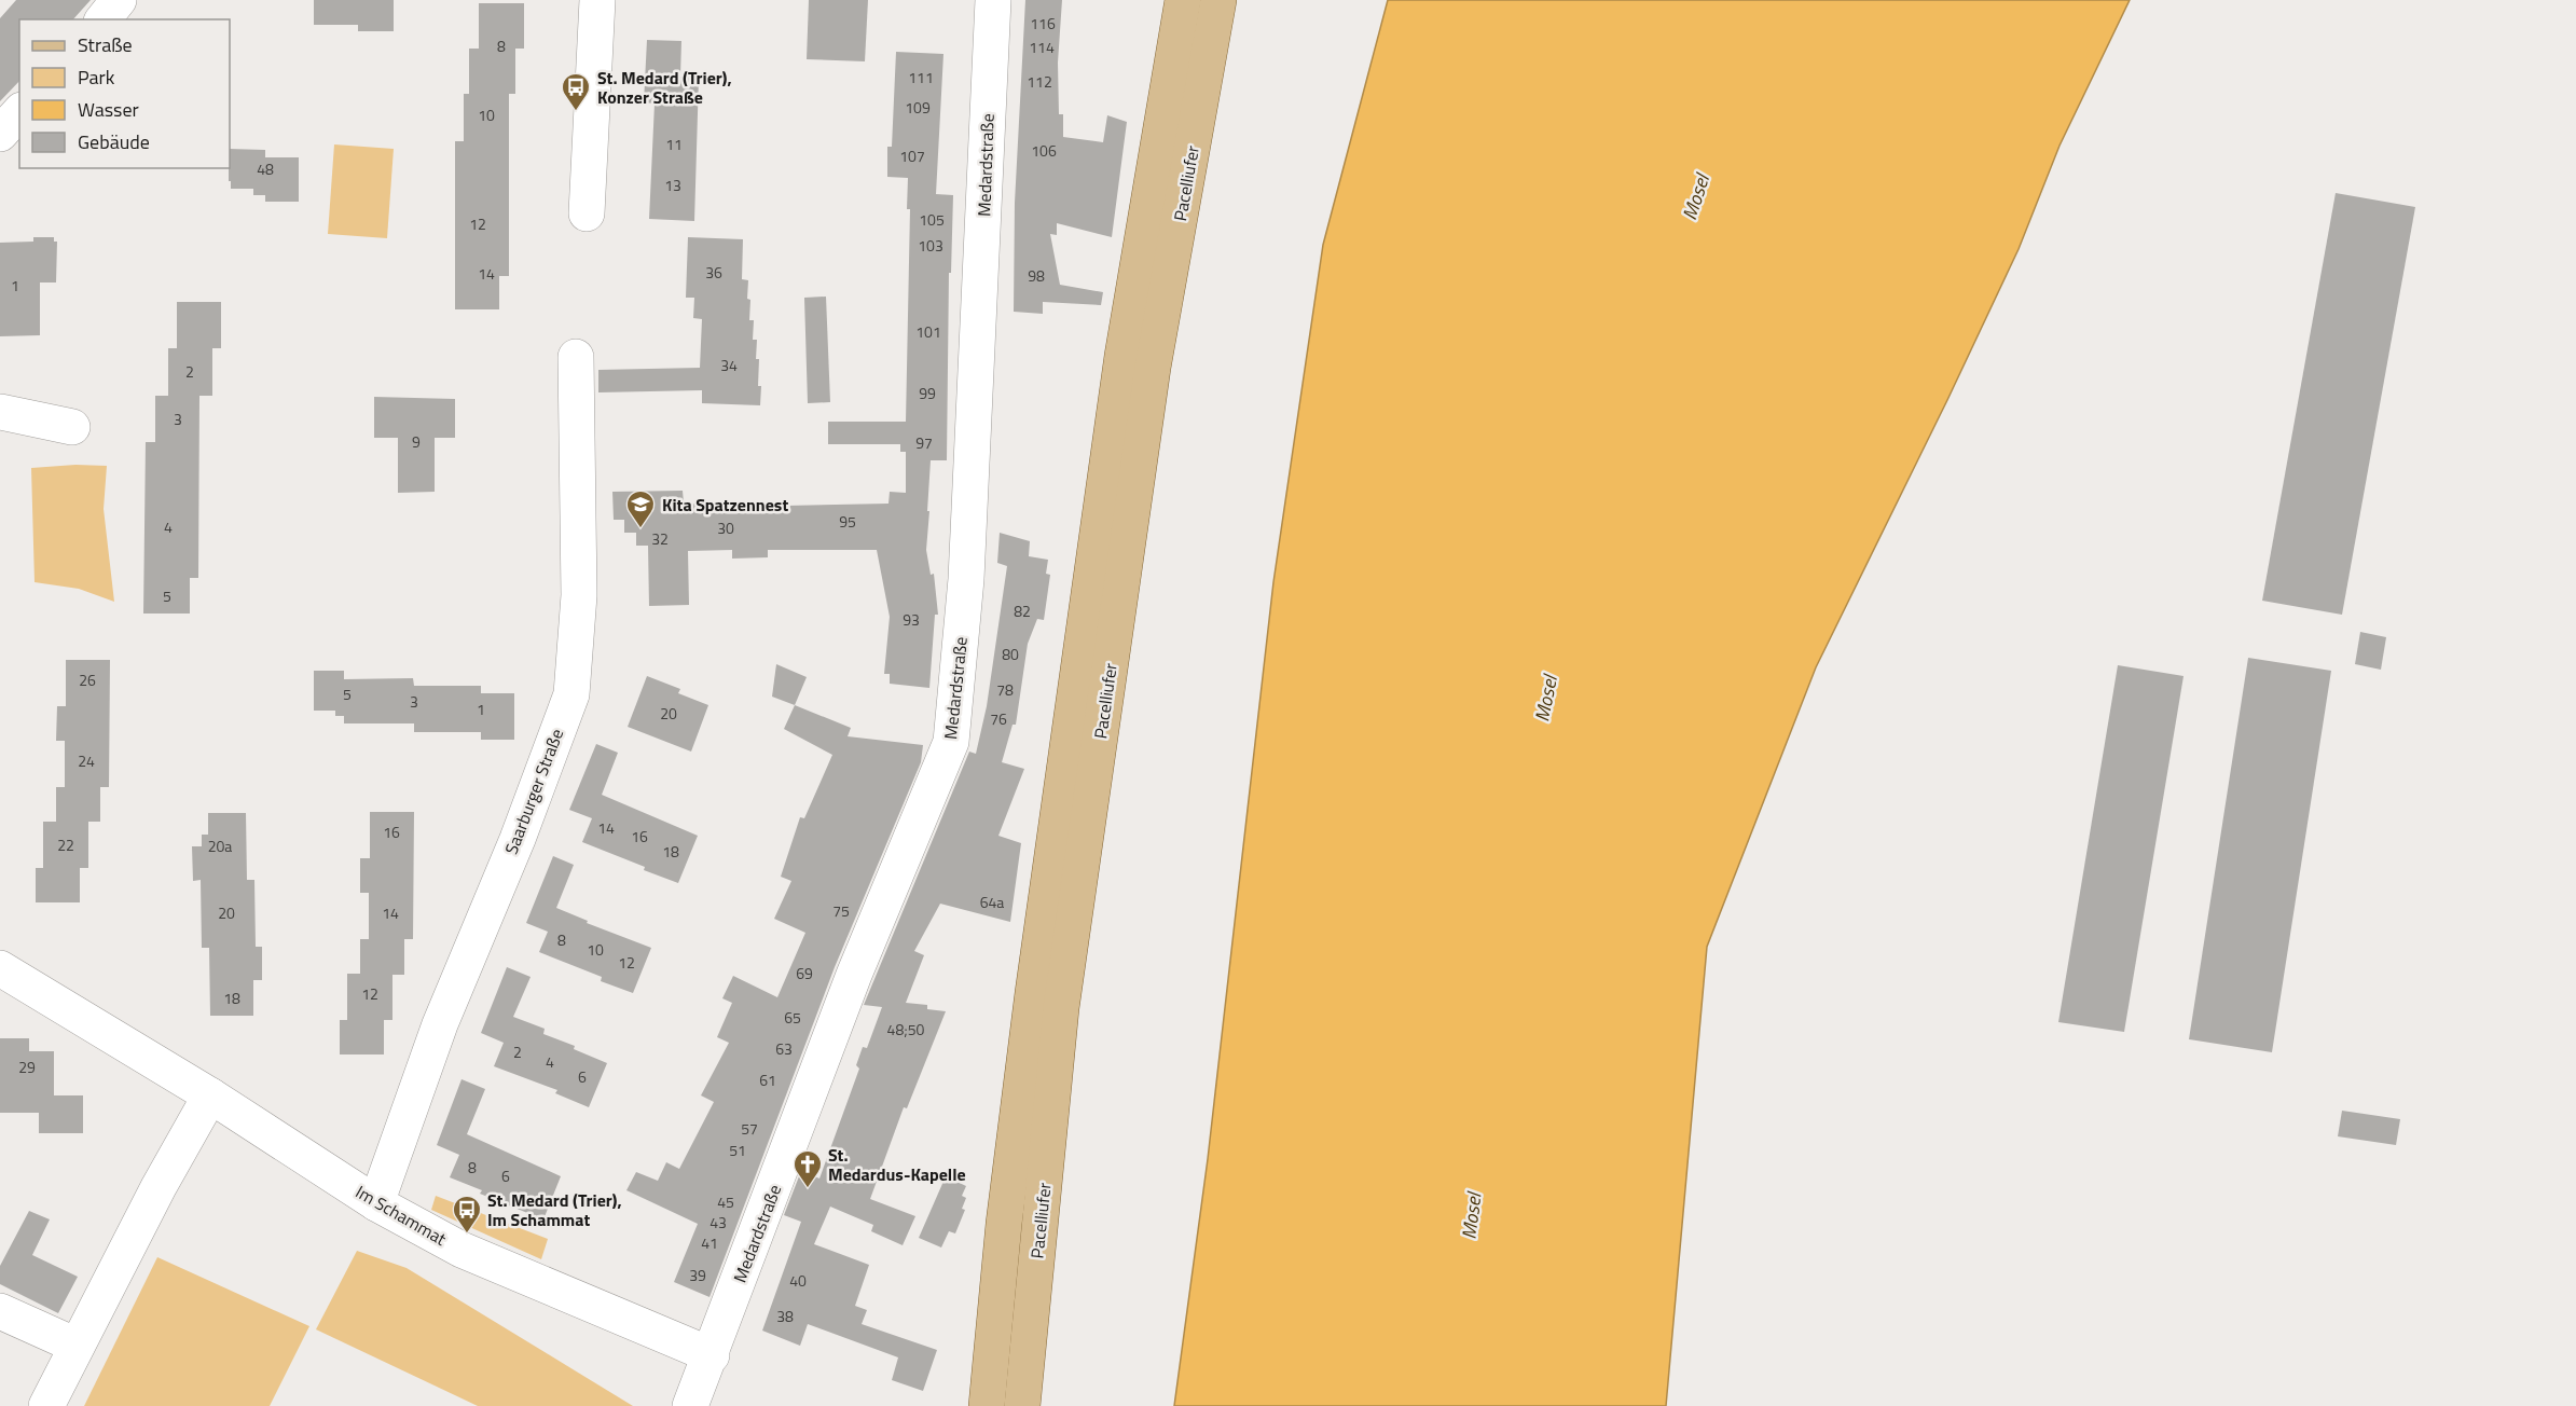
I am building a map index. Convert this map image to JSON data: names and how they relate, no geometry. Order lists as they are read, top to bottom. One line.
{"streets":{"main road":["Pacelliufer"],"street":["Medardstraße","Saarburger Straße","Im Schammat"]},"crossings":[["Medardstraße","Im Schammat"],["Saarburger Straße","Im Schammat"]],"water":["Mosel"],"places":{"bus stop":["St. Medard (Trier), Konzer Straße","St. Medard (Trier), Im Schammat"],"school or university":["Kita Spatzennest"],"church":["St. Medardus-Kapelle"]},"house_numbers":["116","8","114","111","112","109","10","11","106","107","48","13","105","12","103","36","14","98","1","101","34","2","99","3","9","97","95","4","30","32","5","82","93","80","26","78","5","3","1","20","76","24","14","16","16","22","20a","18","64a","75","20","14","8","10","12","69","12","18","65","48;50","63","2","4","29","6","61","57","51","8","6","45","43","41","39","40","38"],"legend":["Straße","Park","Wasser","Gebäude"]}
